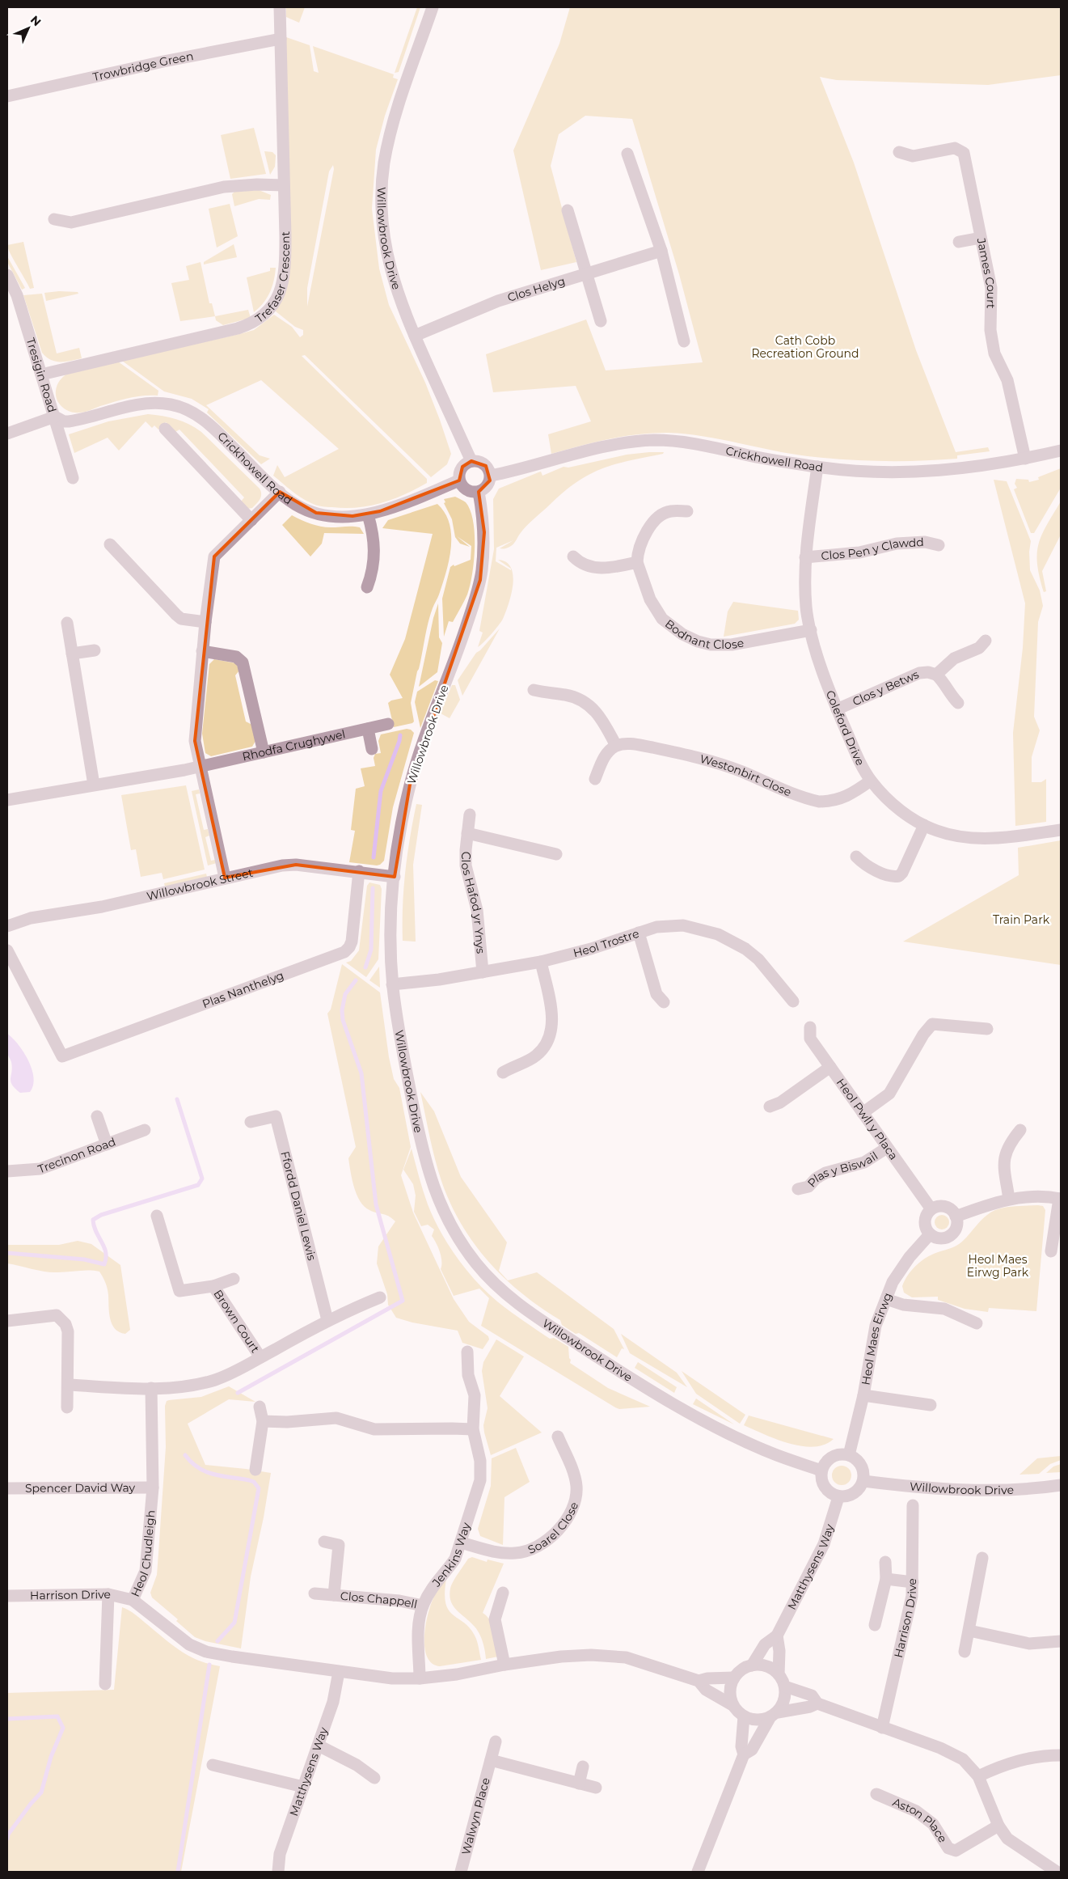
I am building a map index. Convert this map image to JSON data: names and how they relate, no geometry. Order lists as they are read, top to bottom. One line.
{"streets":{"street":["Trowbridge Green","Willowbrook Drive","James Court","Trefaser Crescent","Clos Helyg","Tresigin Road","Crickhowell Road","Clos Pen y Clawdd","Bodnant Close","Clos y Betws","Coleford Drive","Rhodfa Crughywel","Westonbirt Close","Willowbrook Street","Clos Hafod yr Ynys","Heol Trostre","Plas Nanthelyg","Heol Pwll y Placa","Trecinon Road","Plas y Biswail","Ffordd Daniel Lewis","Brown Court","Heol Maes Eirwg","Spencer David Way","Soarel Close","Heol Chudleigh","Jenkins Way","Matthysens Way","Harrison Drive","Clos Chappell","Walwyn Place","Aston Place"]},"crossings":[["Trowbridge Green","Trefaser Crescent"],["Willowbrook Drive","Clos Helyg"],["Willowbrook Drive","Crickhowell Road"],["Willowbrook Drive","Willowbrook Street"],["Willowbrook Drive","Heol Trostre"],["Willowbrook Drive","Heol Maes Eirwg"],["Willowbrook Drive","Matthysens Way"],["James Court","Crickhowell Road"],["Trefaser Crescent","Tresigin Road"],["Tresigin Road","Crickhowell Road"],["Crickhowell Road","Coleford Drive"],["Clos Pen y Clawdd","Coleford Drive"],["Bodnant Close","Coleford Drive"],["Clos y Betws","Coleford Drive"],["Coleford Drive","Westonbirt Close"],["Willowbrook Street","Plas Nanthelyg"],["Clos Hafod yr Ynys","Heol Trostre"],["Heol Pwll y Placa","Plas y Biswail"],["Heol Pwll y Placa","Heol Maes Eirwg"],["Heol Maes Eirwg","Matthysens Way"],["Spencer David Way","Heol Chudleigh"],["Soarel Close","Jenkins Way"],["Heol Chudleigh","Jenkins Way"],["Heol Chudleigh","Matthysens Way"],["Heol Chudleigh","Harrison Drive"],["Jenkins Way","Clos Chappell"]],"parks":["Cath Cobb Recreation Ground","Train Park","Heol Maes Eirwg Park"],"north":"top right"}
